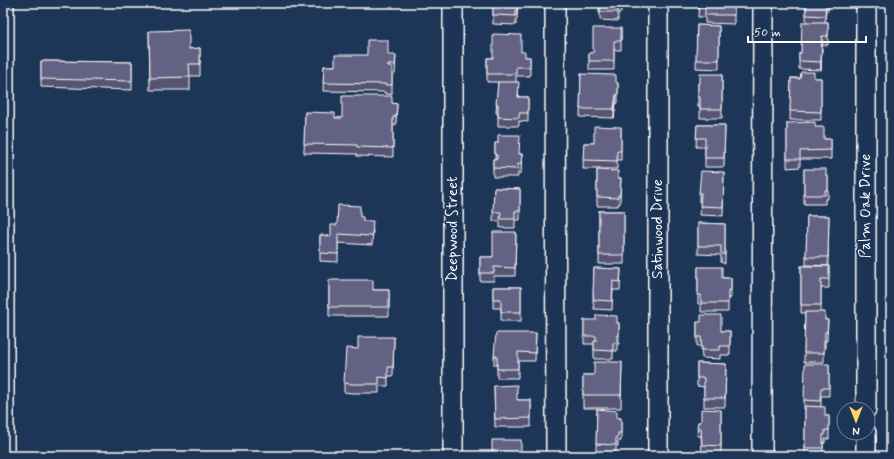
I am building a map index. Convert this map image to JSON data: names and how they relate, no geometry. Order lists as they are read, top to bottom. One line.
{"streets":{"street":["Palm Oak Drive","Deepwood Street","Satinwood Drive"]},"scale_bar":"50 m","north":"bottom"}
